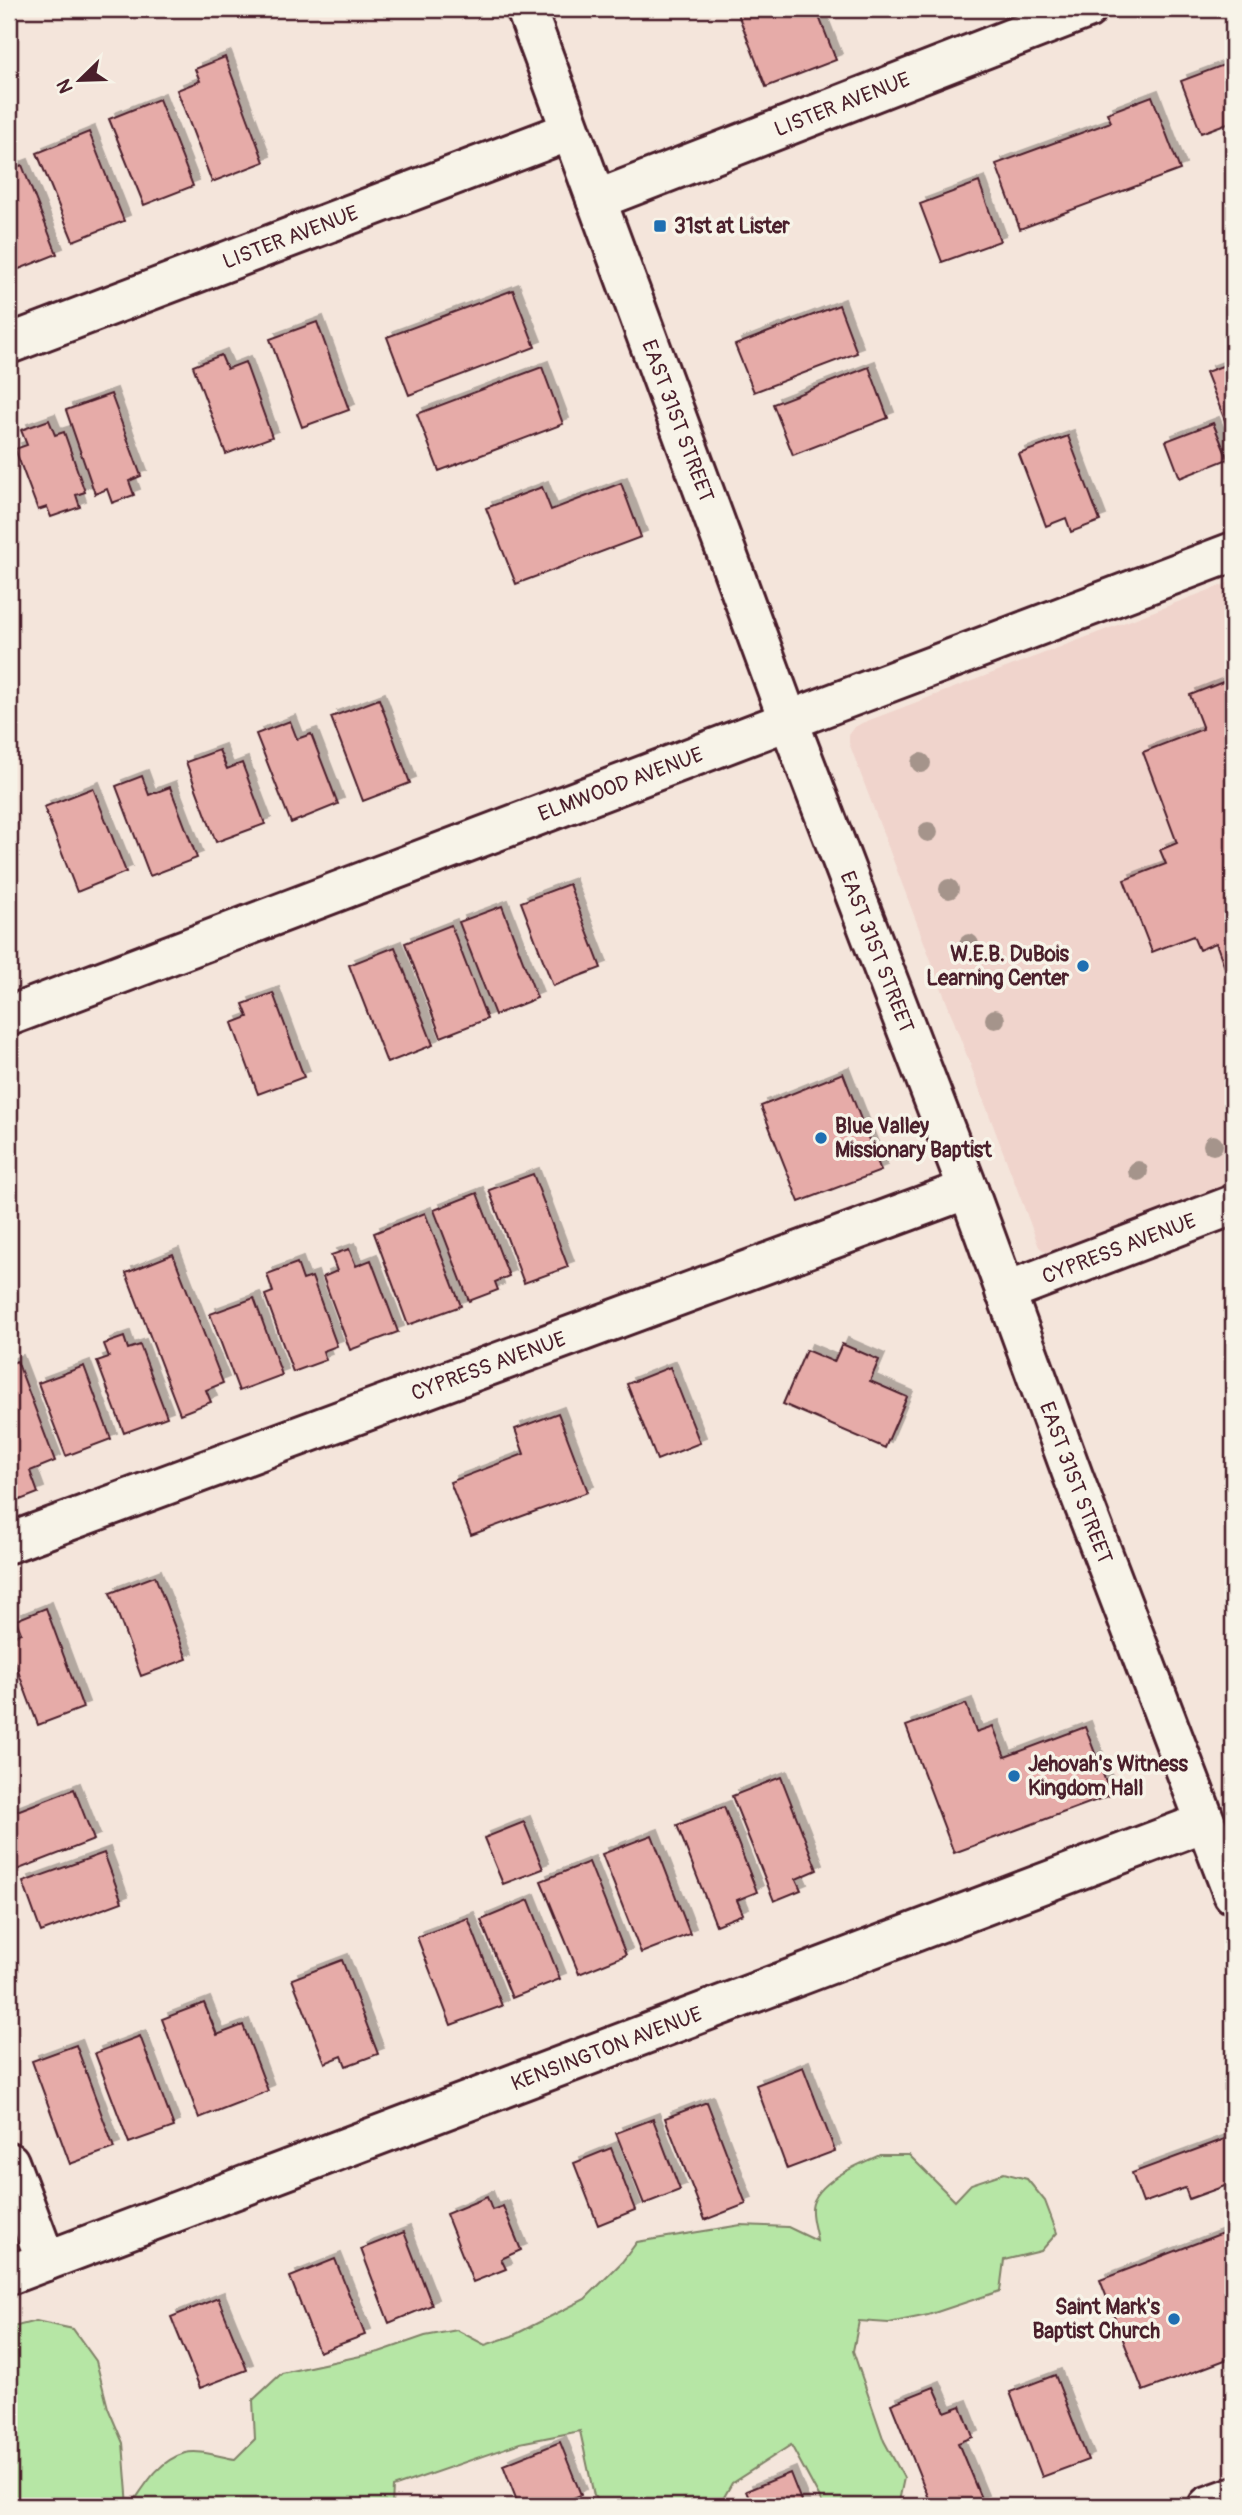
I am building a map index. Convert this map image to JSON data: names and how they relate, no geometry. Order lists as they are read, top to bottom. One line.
{"streets":{"street":["LISTER AVENUE","EAST 31ST STREET","ELMWOOD AVENUE","CYPRESS AVENUE","KENSINGTON AVENUE"]},"crossings":[["LISTER AVENUE","EAST 31ST STREET"],["EAST 31ST STREET","ELMWOOD AVENUE"],["EAST 31ST STREET","CYPRESS AVENUE"],["EAST 31ST STREET","KENSINGTON AVENUE"]],"places":{"transit":["31st at Lister"],"other":["W.E.B. DuBois Learning Center","Blue Valley Missionary Baptist","Jehovah's Witness Kingdom Hall","Saint Mark's Baptist Church"]},"north":"bottom left"}
